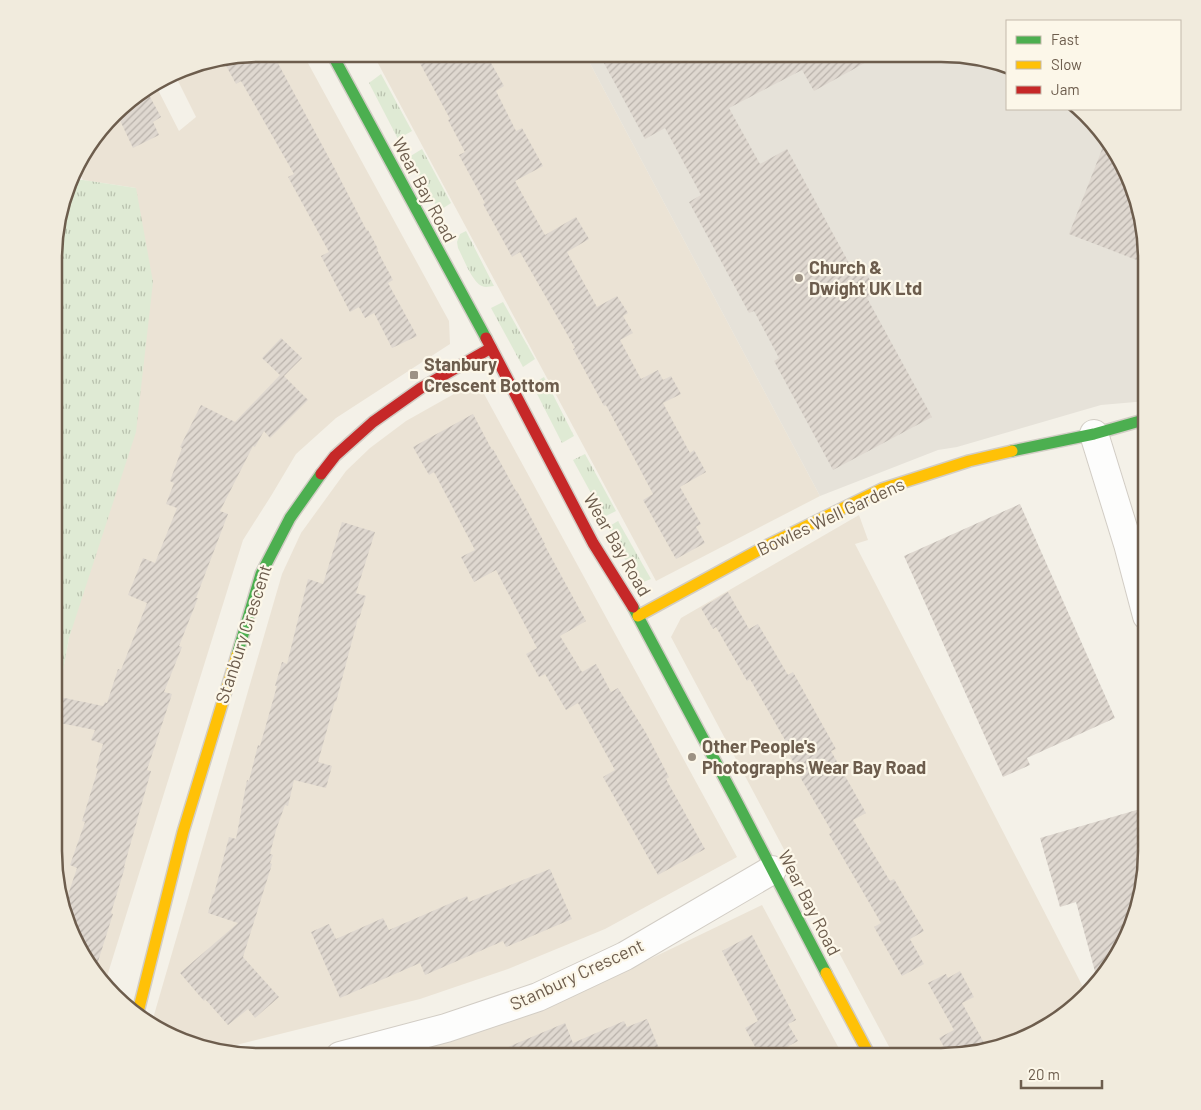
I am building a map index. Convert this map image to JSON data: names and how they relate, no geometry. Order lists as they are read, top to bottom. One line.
{"streets":{"street":["Wear Bay Road","Bowles Well Gardens","Stanbury Crescent"]},"crossings":[["Wear Bay Road","Bowles Well Gardens"],["Wear Bay Road","Stanbury Crescent"]],"places":{"other":["Church & Dwight UK Ltd","Other People's Photographs Wear Bay Road"],"transit":["Stanbury Crescent Bottom"]},"legend":["Fast","Slow","Jam"],"scale_bar":"20 m"}
